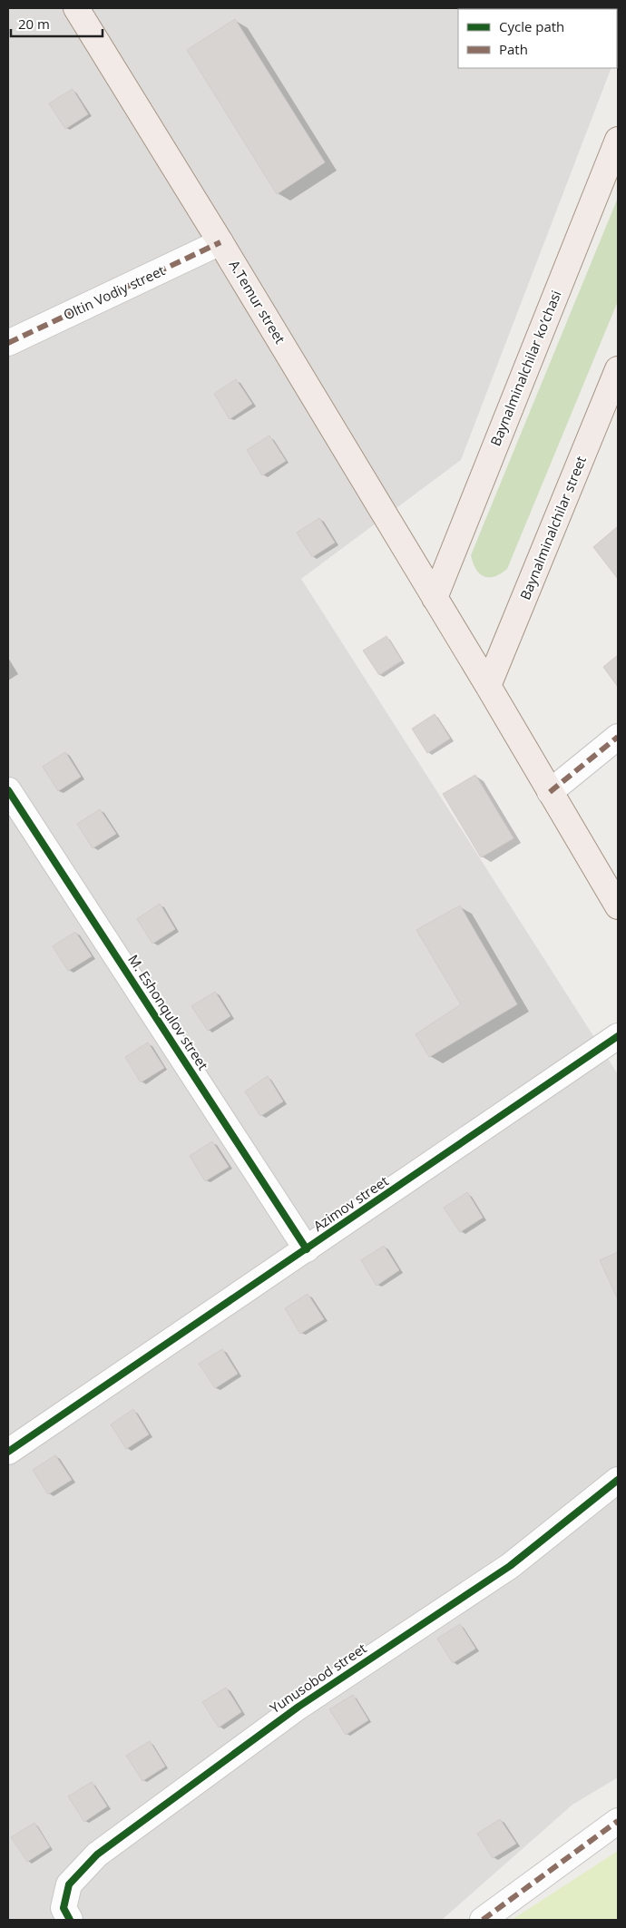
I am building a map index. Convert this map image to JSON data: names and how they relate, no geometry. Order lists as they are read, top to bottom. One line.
{"streets":{"main road":["A.Temur street","Baynalminalchilar ko’chasi","Baynalminalchilar street"],"street":["Oltin Vodiy street","M. Eshonqulov street","Azimov street","Yunusobod street"]},"crossings":[["Oltin Vodiy street","A.Temur street"],["A.Temur street","Baynalminalchilar ko’chasi"],["A.Temur street","Baynalminalchilar street"],["M. Eshonqulov street","Azimov street"]],"legend":["Cycle path","Path"],"scale_bar":"20 m"}
